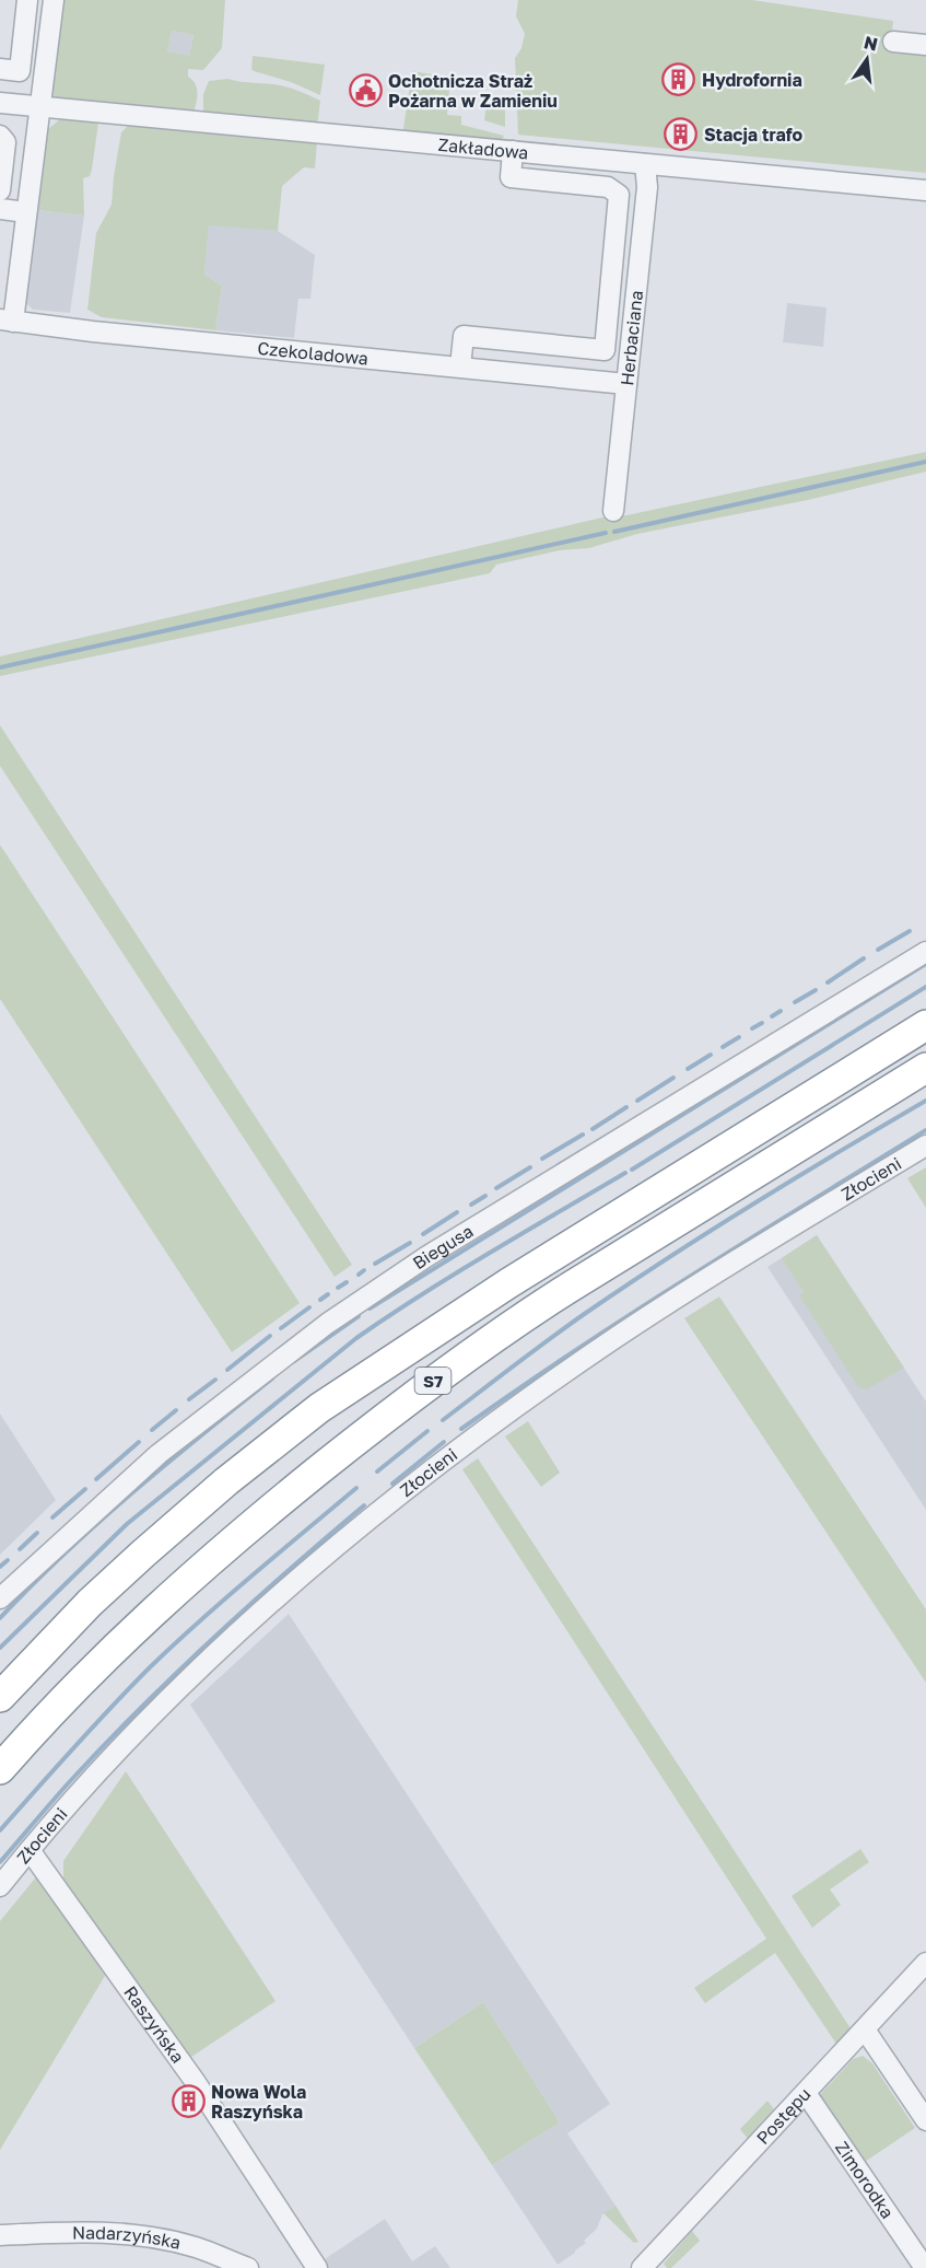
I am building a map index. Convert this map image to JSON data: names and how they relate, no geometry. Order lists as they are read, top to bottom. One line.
{"streets":{"highway":["S7"],"street":["Zakładowa","Herbaciana","Czekoladowa","Złocieni","Biegusa","Raszyńska","Postępu","Zimorodka","Nadarzyńska"]},"crossings":[["Zakładowa","Herbaciana"],["Herbaciana","Czekoladowa"],["Złocieni","Raszyńska"],["Postępu","Zimorodka"]],"places":{"building":["Hydrofornia","Stacja trafo","Nowa Wola Raszyńska"],"public building":["Ochotnicza Straż Pożarna w Zamieniu"]},"north":"top"}
